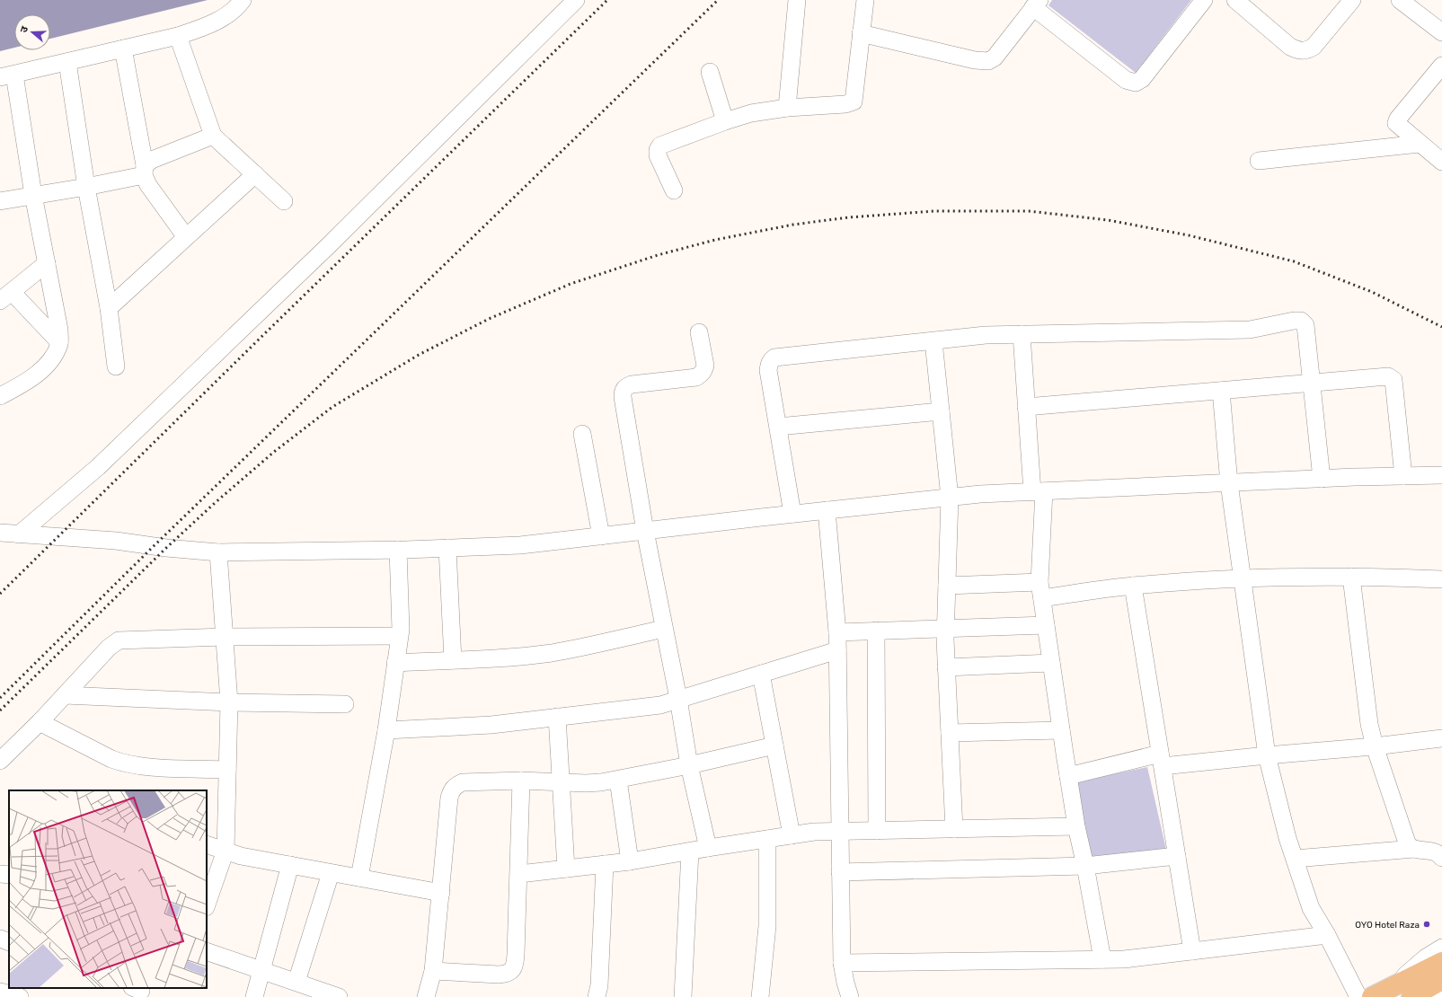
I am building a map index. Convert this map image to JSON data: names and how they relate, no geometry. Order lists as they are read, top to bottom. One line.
{"places":["OYO Hotel Raza"],"north":"left"}
